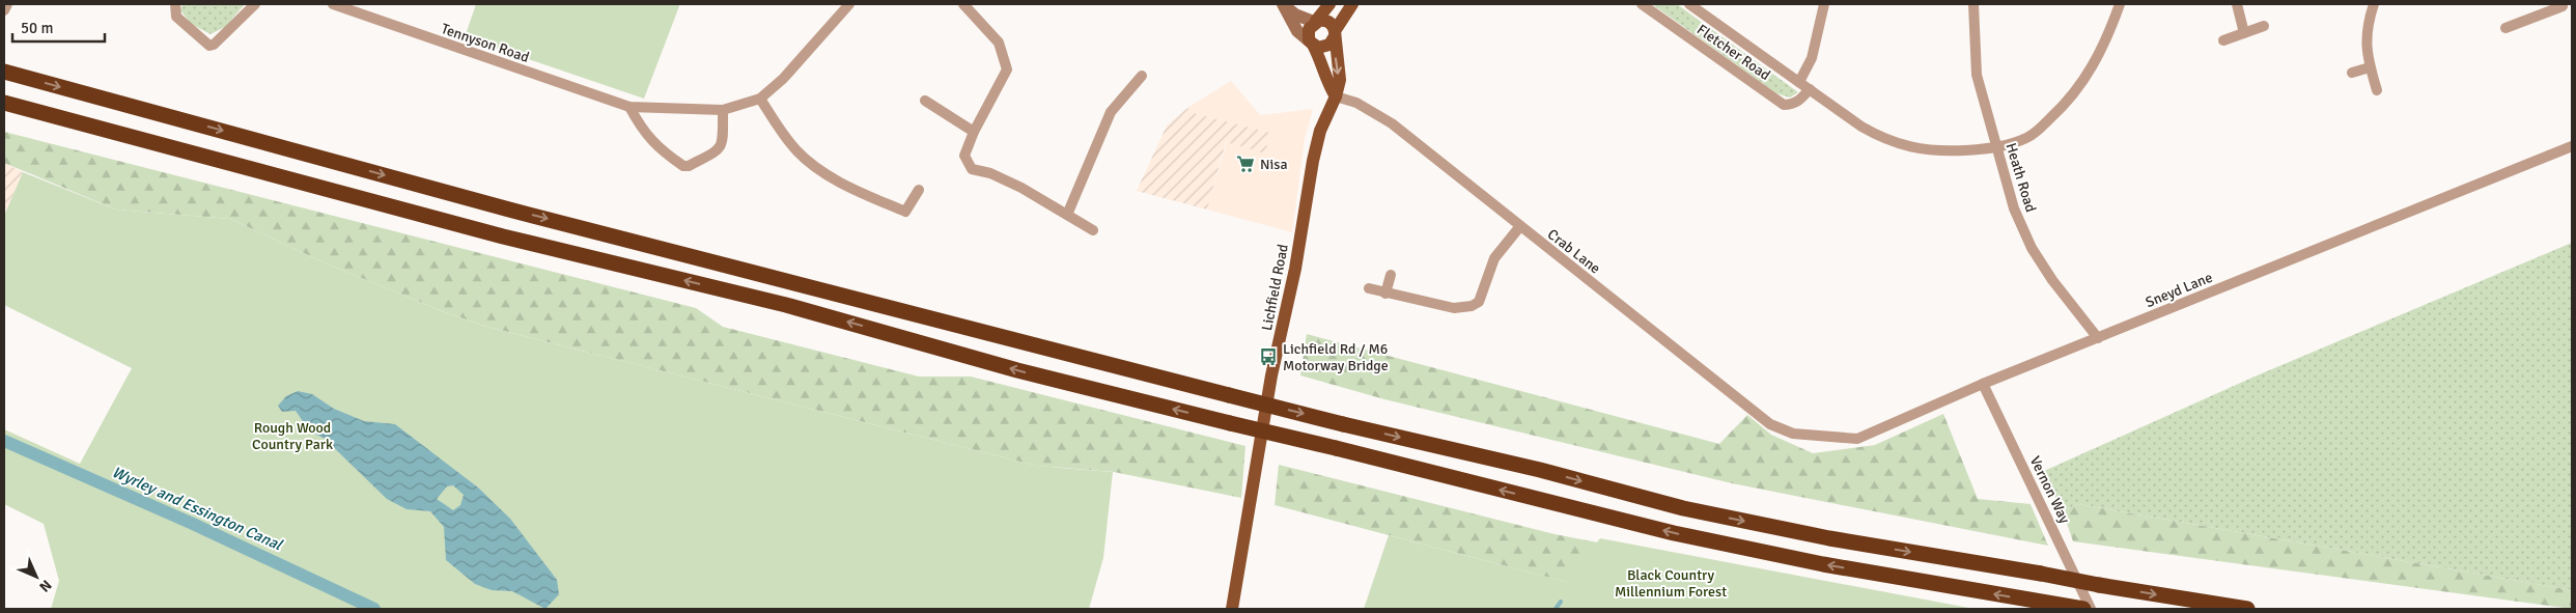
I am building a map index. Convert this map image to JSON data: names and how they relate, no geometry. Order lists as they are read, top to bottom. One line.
{"streets":{"main road":["Lichfield Road"],"street":["Tennyson Road","Fletcher Road","Heath Road","Crab Lane","Sneyd Lane","Vernon Way"]},"crossings":[["Fletcher Road","Heath Road"],["Heath Road","Sneyd Lane"],["Crab Lane","Lichfield Road"],["Crab Lane","Sneyd Lane"],["Sneyd Lane","Vernon Way"]],"water":["Wyrley and Essington Canal"],"parks":["Rough Wood Country Park","Black Country Millennium Forest"],"places":{"supermarket":["Nisa"],"bus stop":["Lichfield Rd / M6 Motorway Bridge"]},"scale_bar":"50 m","north":"bottom right"}
